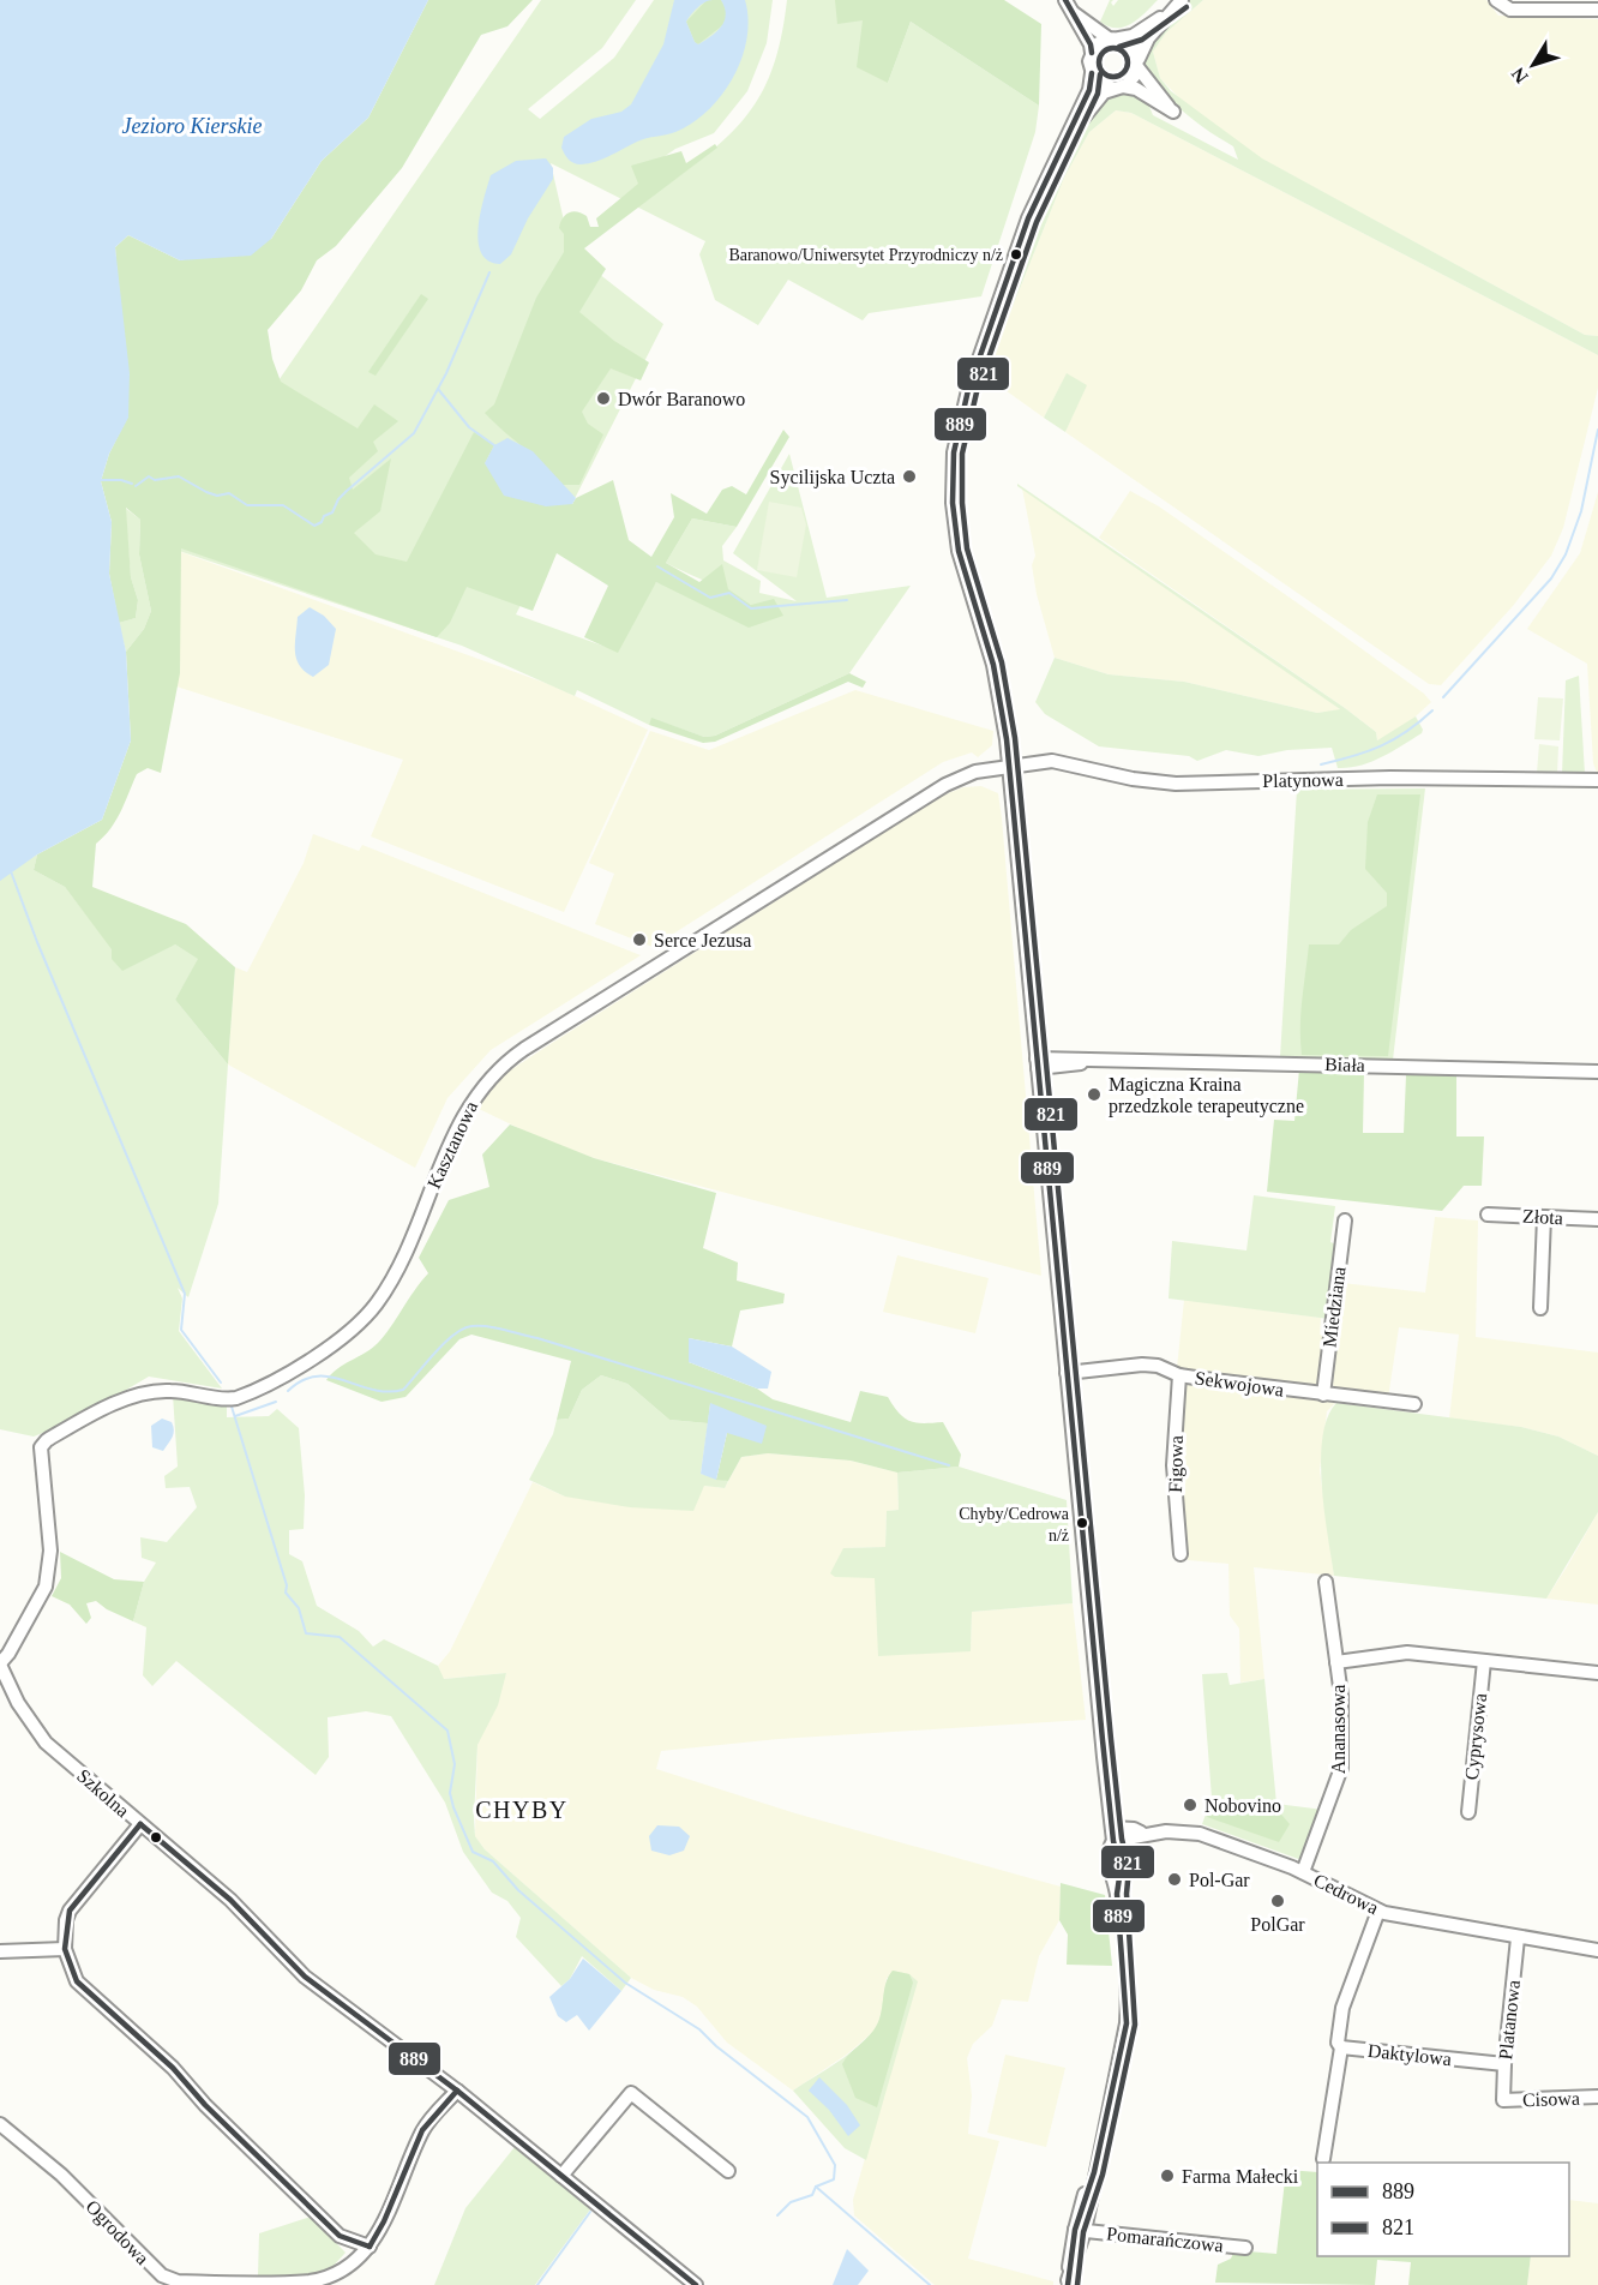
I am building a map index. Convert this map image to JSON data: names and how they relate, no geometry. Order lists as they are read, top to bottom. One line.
{"streets":{"street":["Platynowa","Biała","Kasztanowa","Złota","Miedziana","Sekwojowa","Figowa","Ananasowa","Cyprysowa","Szkolna","Cedrowa","Platanowa","Daktylowa","Cisowa","Ogrodowa","Pomarańczowa"]},"crossings":[["Platynowa","Kasztanowa"],["Kasztanowa","Szkolna"],["Miedziana","Sekwojowa"],["Sekwojowa","Figowa"],["Ananasowa","Cedrowa"],["Szkolna","Ogrodowa"],["Cedrowa","Platanowa"],["Platanowa","Daktylowa"],["Platanowa","Cisowa"]],"districts":["CHYBY"],"water":["Jezioro Kierskie"],"places":["Baranowo/Uniwersytet Przyrodniczy n/ż","Dwór Baranowo","Sycilijska Uczta","Serce Jezusa","Magiczna Kraina przedzkole terapeutyczne","Chyby/Cedrowa n/ż","Nobovino","Pol-Gar","PolGar","Farma Małecki"],"lines":["transit line 889","transit line 821"],"legend":["889","821"],"north":"bottom left"}
